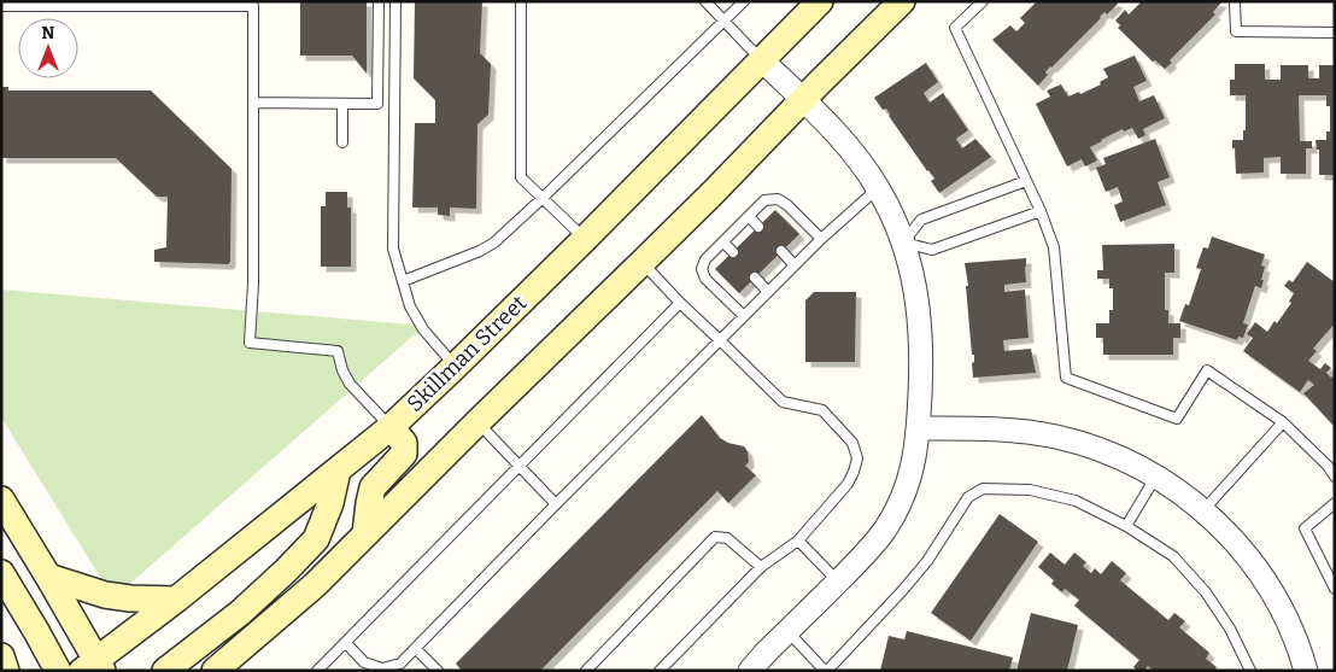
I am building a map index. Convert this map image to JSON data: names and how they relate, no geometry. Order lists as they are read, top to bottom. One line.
{"streets":{"main road":["Skillman Street"]},"north":"top"}
